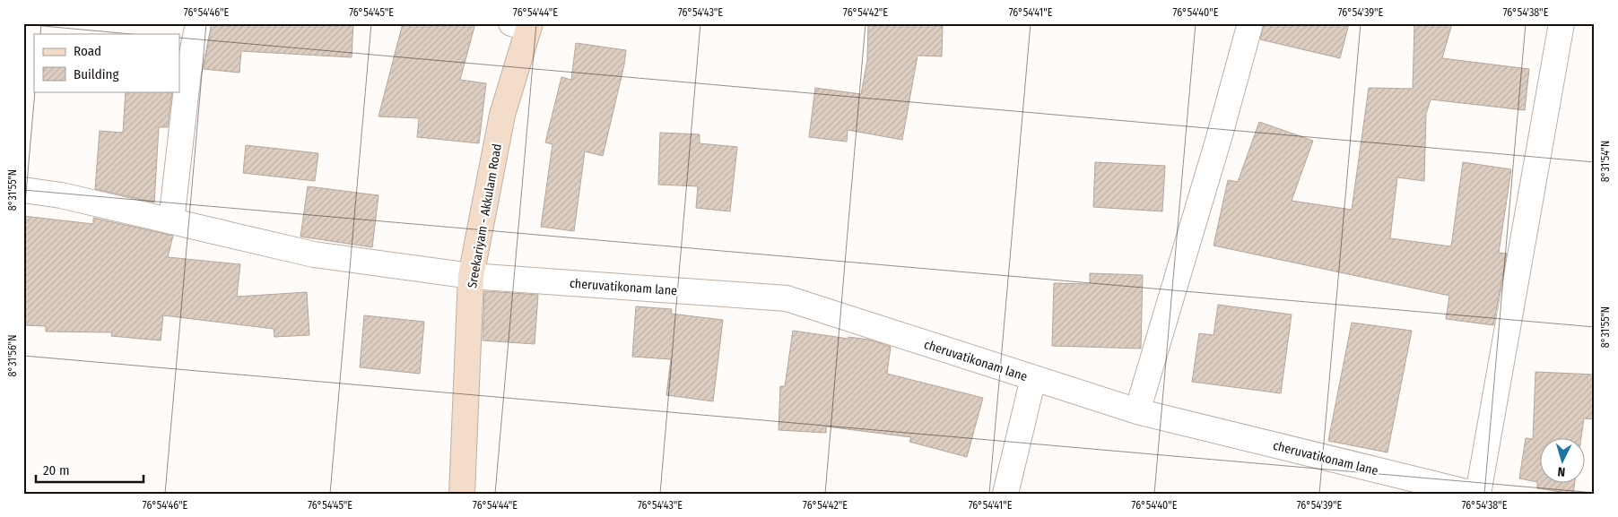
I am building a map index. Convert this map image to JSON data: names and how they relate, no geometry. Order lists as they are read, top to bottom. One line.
{"streets":{"main road":["Sreekariyam - Akkulam Road"],"street":["cheruvatikonam lane"]},"crossings":[["Sreekariyam - Akkulam Road","cheruvatikonam lane"]],"legend":["Road","Building"],"scale_bar":"20 m","north":"bottom","coordinates":["76°54'46\"E","76°54'45\"E","76°54'44\"E","76°54'43\"E","76°54'42\"E","76°54'41\"E","76°54'40\"E","76°54'39\"E","76°54'38\"E","8°31'54\"N","8°31'55\"N","8°31'56\"N"]}
